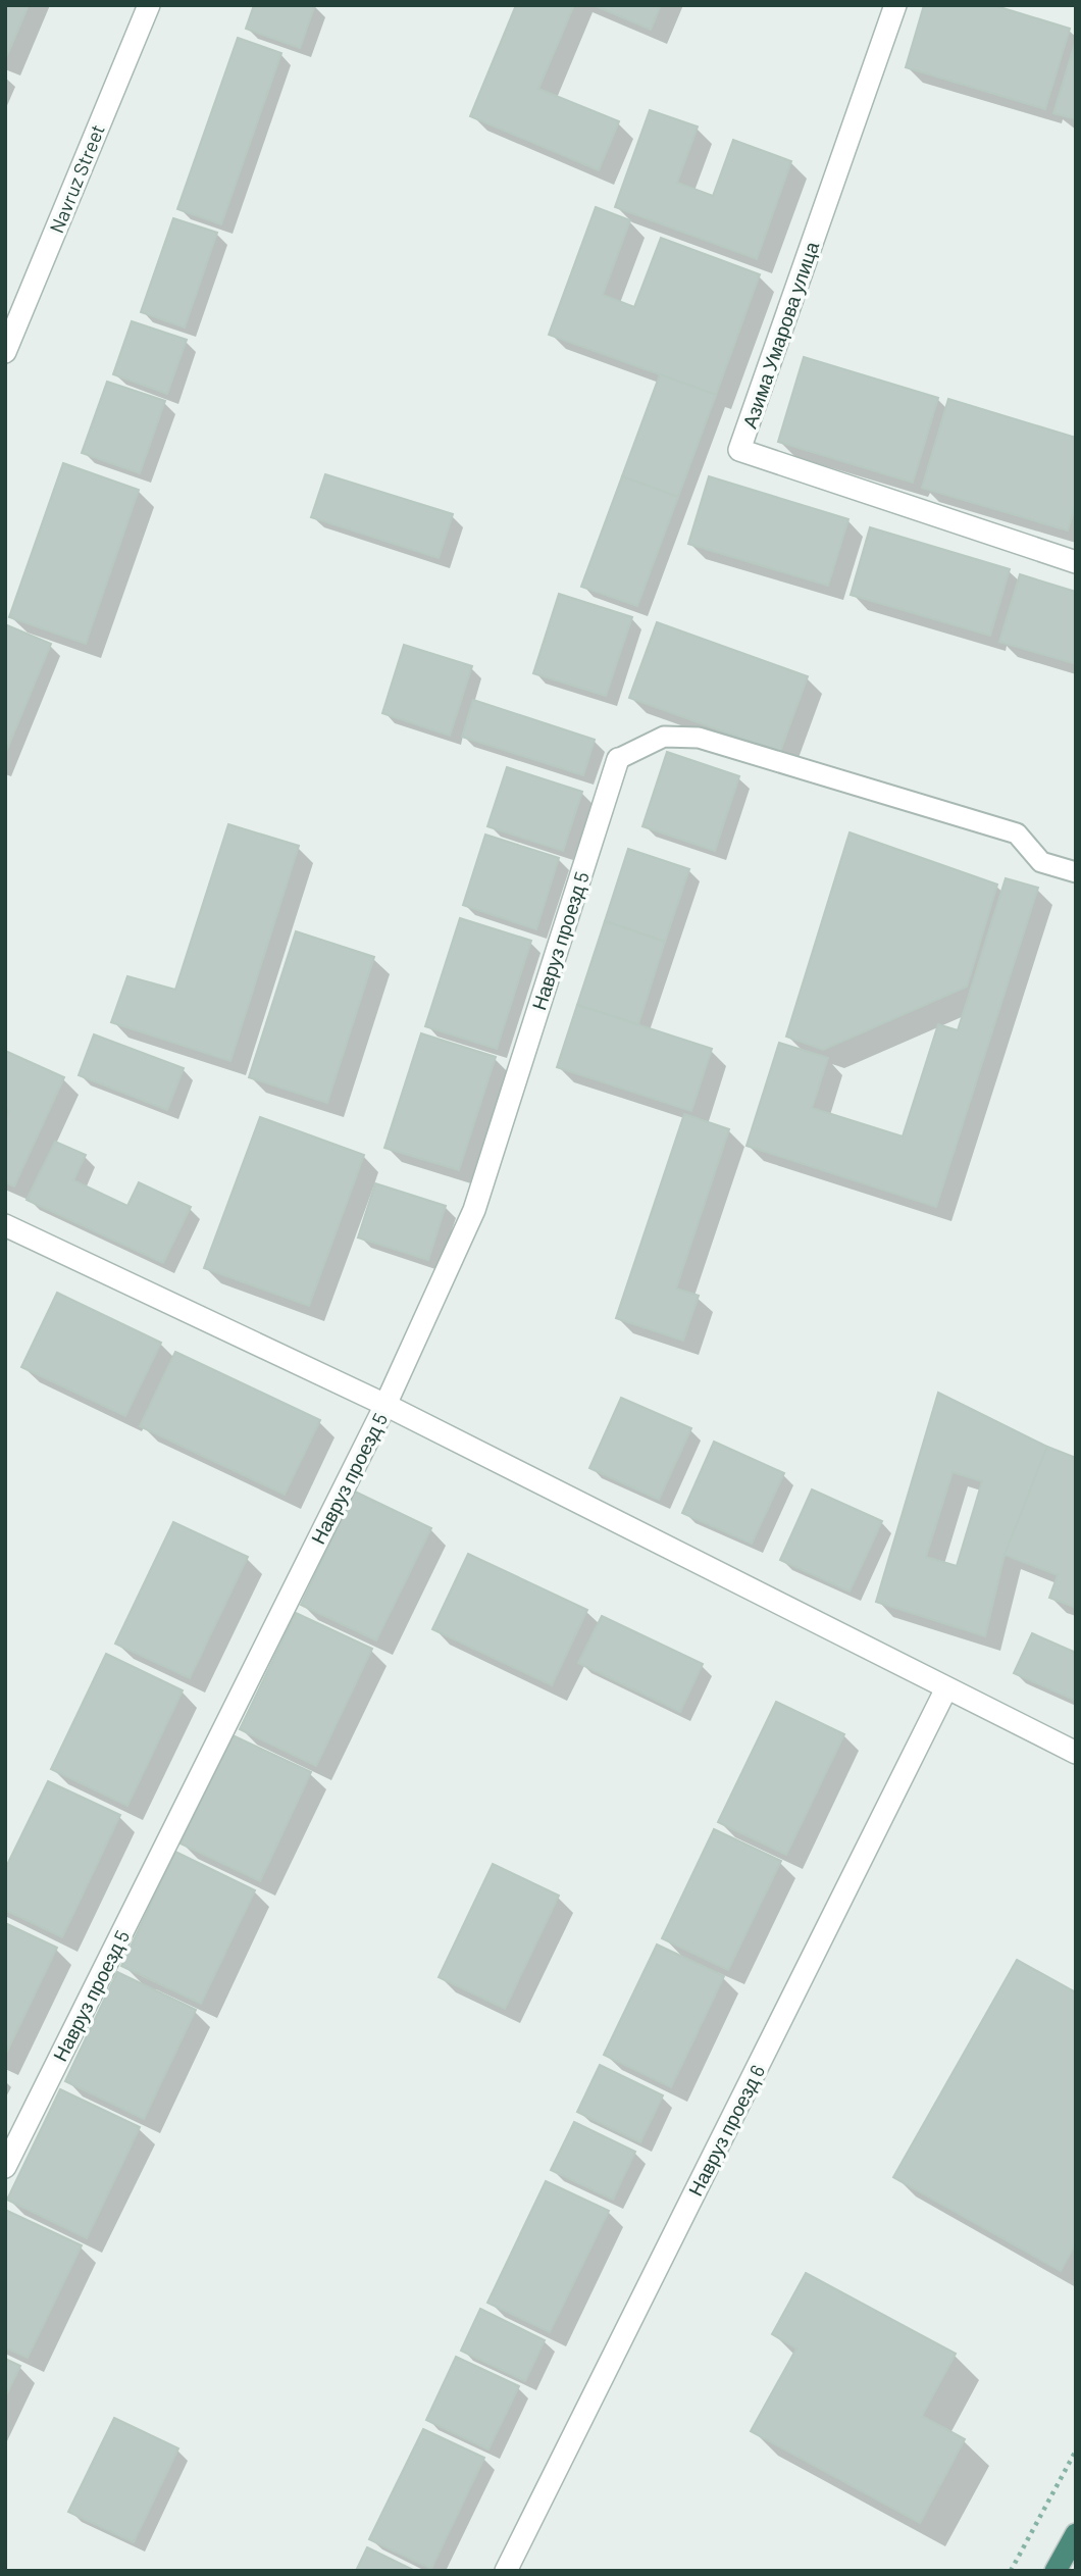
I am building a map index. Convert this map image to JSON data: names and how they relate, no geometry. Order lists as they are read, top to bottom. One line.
{"streets":{"street":["Navruz Street","Азима Умарова улица","Навруз проезд 5","Навруз проезд 6"]}}
